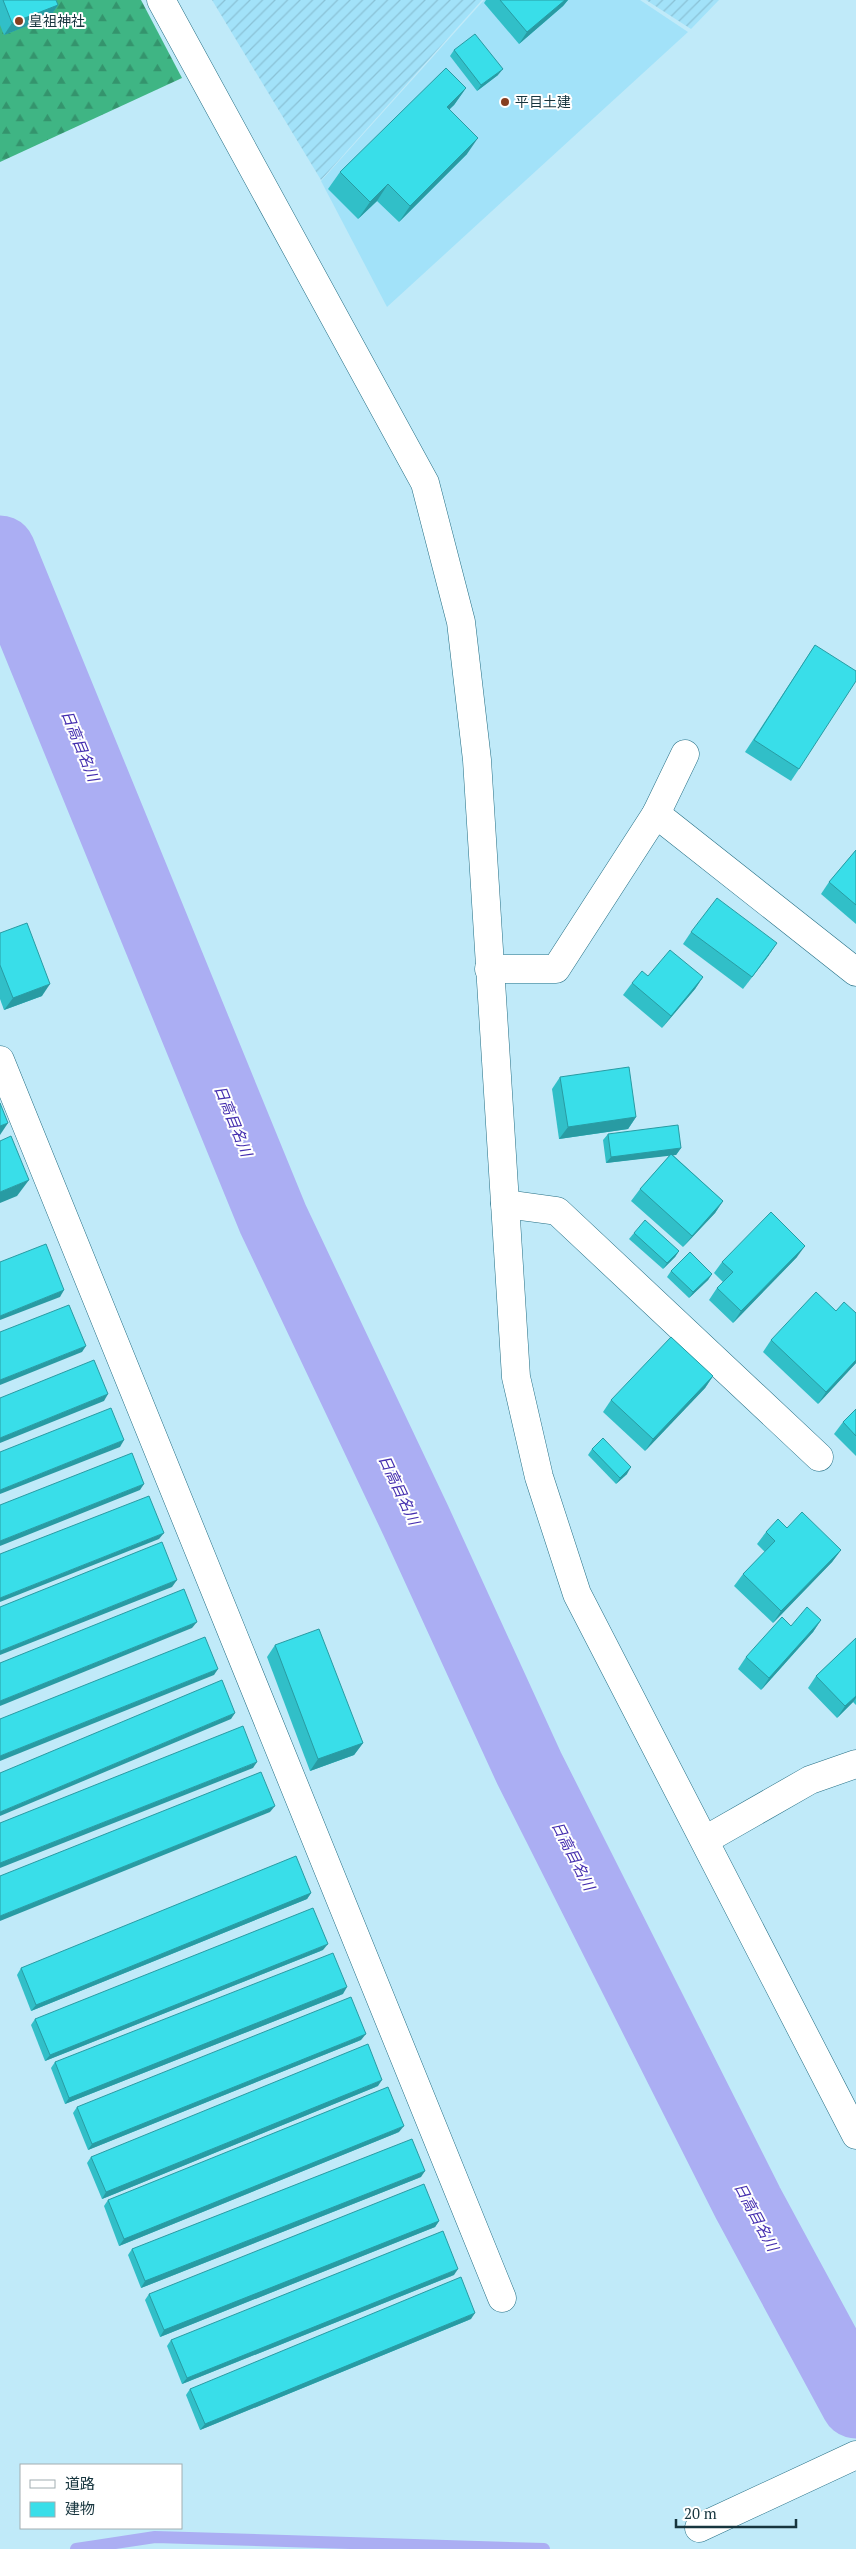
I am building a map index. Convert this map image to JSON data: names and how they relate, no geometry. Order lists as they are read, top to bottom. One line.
{"water":["日高目名川"],"places":["皇祖神社","平目土建"],"legend":["道路","建物"],"scale_bar":"20 m"}
